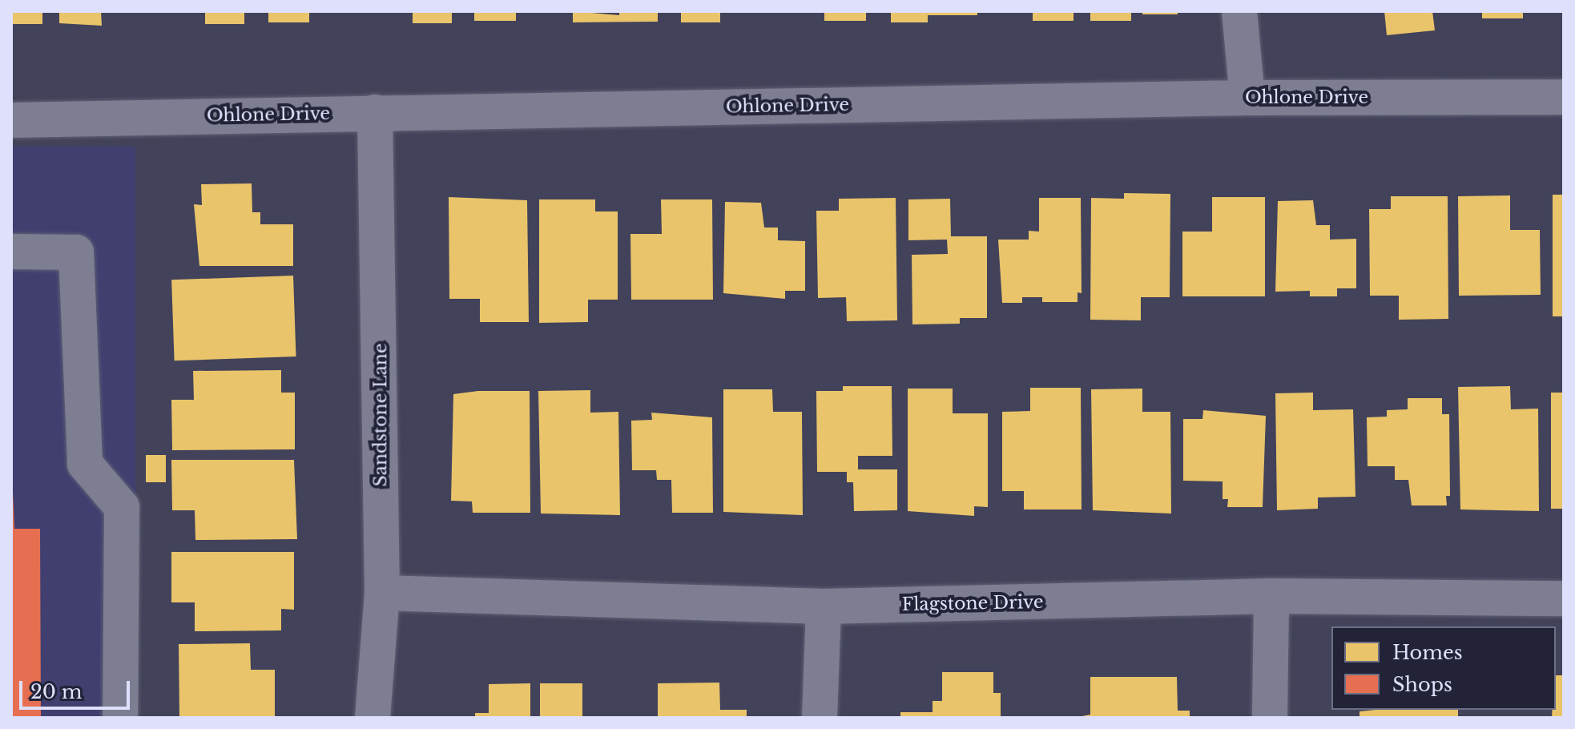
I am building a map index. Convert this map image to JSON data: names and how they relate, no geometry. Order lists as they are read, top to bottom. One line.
{"streets":{"street":["Ohlone Drive","Sandstone Lane","Flagstone Drive"]},"crossings":[["Ohlone Drive","Sandstone Lane"],["Sandstone Lane","Flagstone Drive"]],"legend":["Homes","Shops"],"scale_bar":"20 m"}
